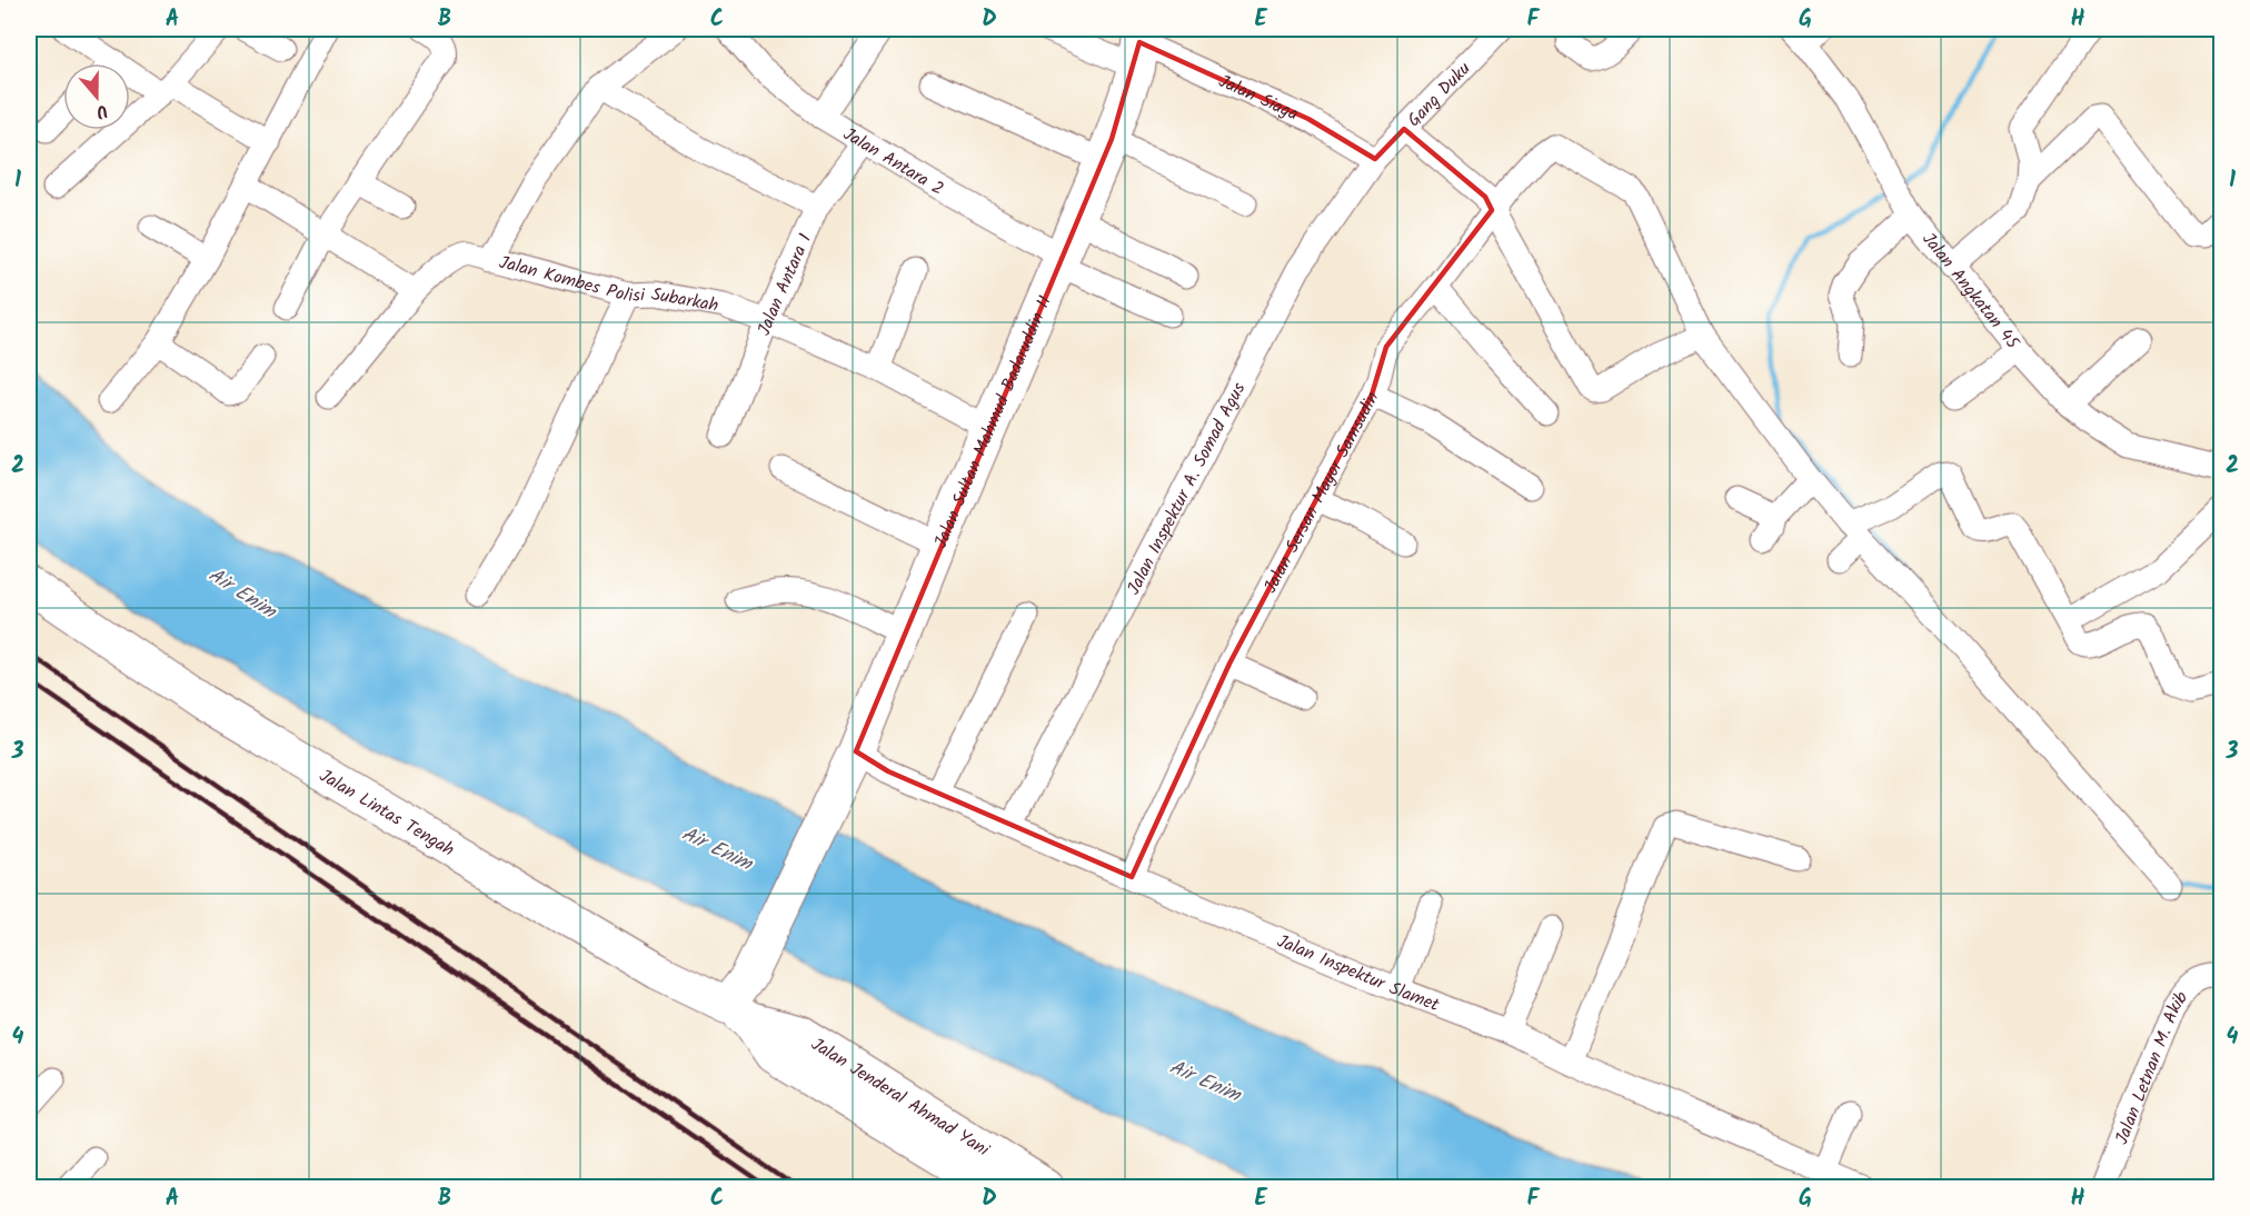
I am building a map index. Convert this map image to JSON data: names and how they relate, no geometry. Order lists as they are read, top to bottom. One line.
{"streets":{"highway":["Jalan Sultan Mahmud Badaruddin II","Jalan Lintas Tengah","Jalan Jenderal Ahmad Yani"],"street":["Gang Duku","Jalan Siaga","Jalan Antara 2","Jalan Kombes Polisi Subarkah","Jalan Antara 1","Jalan Angkatan 45","Jalan Inspektur A. Somad Agus","Jalan Sersan Mayor Samsudin","Jalan Inspektur Slamet","Jalan Letnan M. Akib"]},"crossings":[["Gang Duku","Jalan Siaga"],["Gang Duku","Jalan Inspektur A. Somad Agus"],["Jalan Siaga","Jalan Sultan Mahmud Badaruddin II"],["Jalan Siaga","Jalan Inspektur A. Somad Agus"],["Jalan Antara 2","Jalan Antara 1"],["Jalan Antara 2","Jalan Sultan Mahmud Badaruddin II"],["Jalan Kombes Polisi Subarkah","Jalan Antara 1"],["Jalan Kombes Polisi Subarkah","Jalan Sultan Mahmud Badaruddin II"],["Jalan Sultan Mahmud Badaruddin II","Jalan Lintas Tengah"],["Jalan Sultan Mahmud Badaruddin II","Jalan Inspektur Slamet"],["Jalan Sultan Mahmud Badaruddin II","Jalan Jenderal Ahmad Yani"],["Jalan Inspektur A. Somad Agus","Jalan Inspektur Slamet"],["Jalan Sersan Mayor Samsudin","Jalan Inspektur Slamet"],["Jalan Lintas Tengah","Jalan Jenderal Ahmad Yani"]],"water":["Air Enim"],"north":"bottom","grid":{"columns":["A","B","C","D","E","F","G","H"],"rows":["1","2","3","4"]}}
